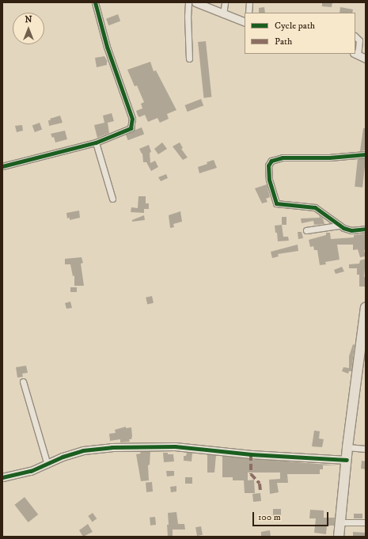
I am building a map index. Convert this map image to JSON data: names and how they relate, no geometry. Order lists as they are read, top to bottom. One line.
{"legend":["Cycle path","Path"],"scale_bar":"100 m","north":"top"}
